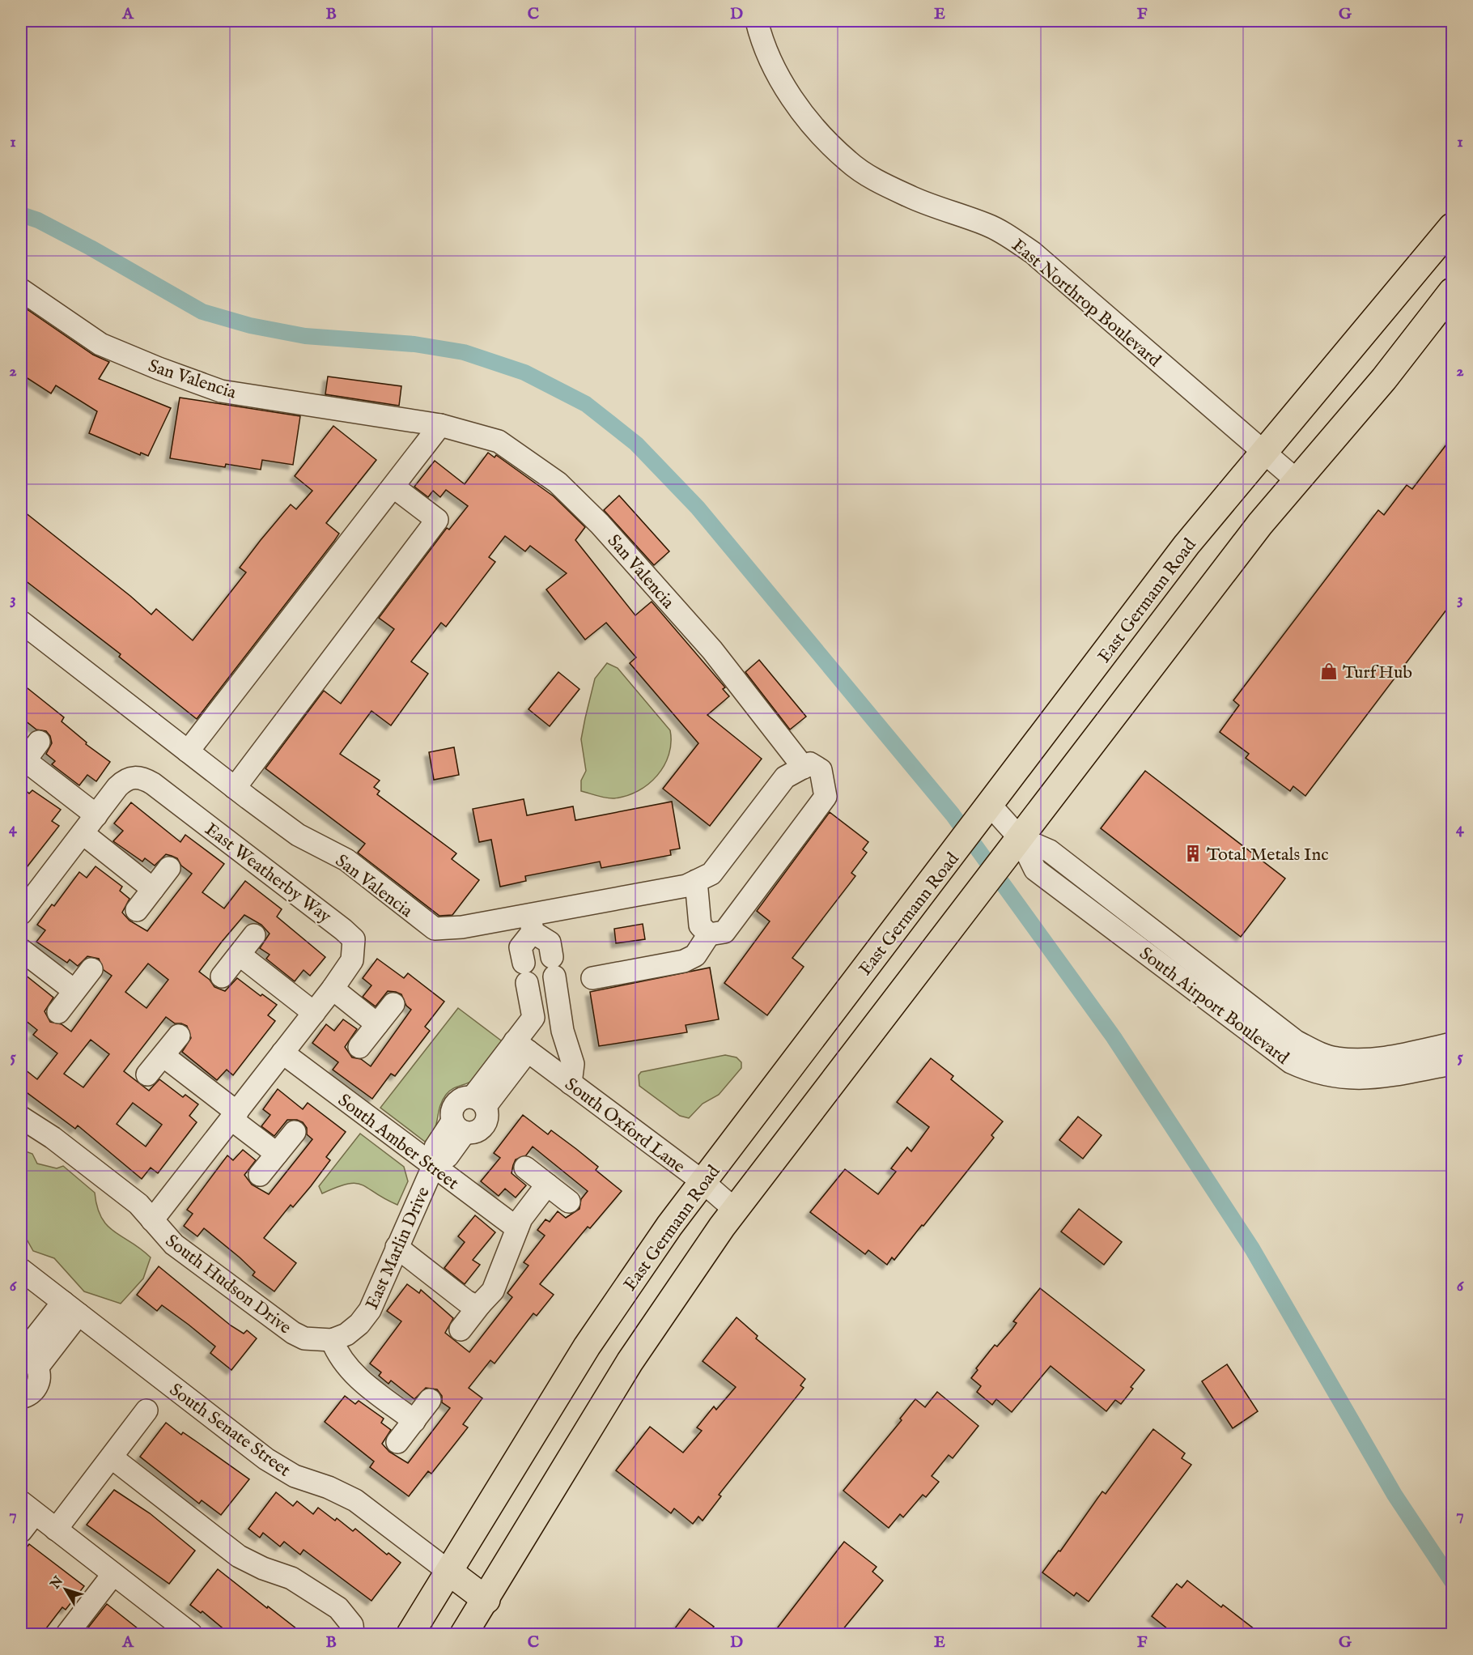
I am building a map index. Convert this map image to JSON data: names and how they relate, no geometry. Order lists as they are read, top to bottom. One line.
{"streets":{"main road":["East Germann Road"],"street":["East Northrop Boulevard","San Valencia","East Weatherby Way","South Airport Boulevard","South Oxford Lane","South Amber Street","East Marlin Drive","South Hudson Drive","South Senate Street"]},"crossings":[["East Northrop Boulevard","East Germann Road"],["East Germann Road","South Airport Boulevard"],["East Germann Road","South Oxford Lane"],["East Germann Road","South Senate Street"],["East Weatherby Way","South Amber Street"],["East Weatherby Way","South Hudson Drive"],["South Oxford Lane","East Marlin Drive"],["South Amber Street","East Marlin Drive"],["East Marlin Drive","South Hudson Drive"]],"places":{"shop":["TurfHub"],"building":["Total Metals Inc"]},"north":"top left","grid":{"columns":["A","B","C","D","E","F","G"],"rows":["1","2","3","4","5","6","7"]}}
